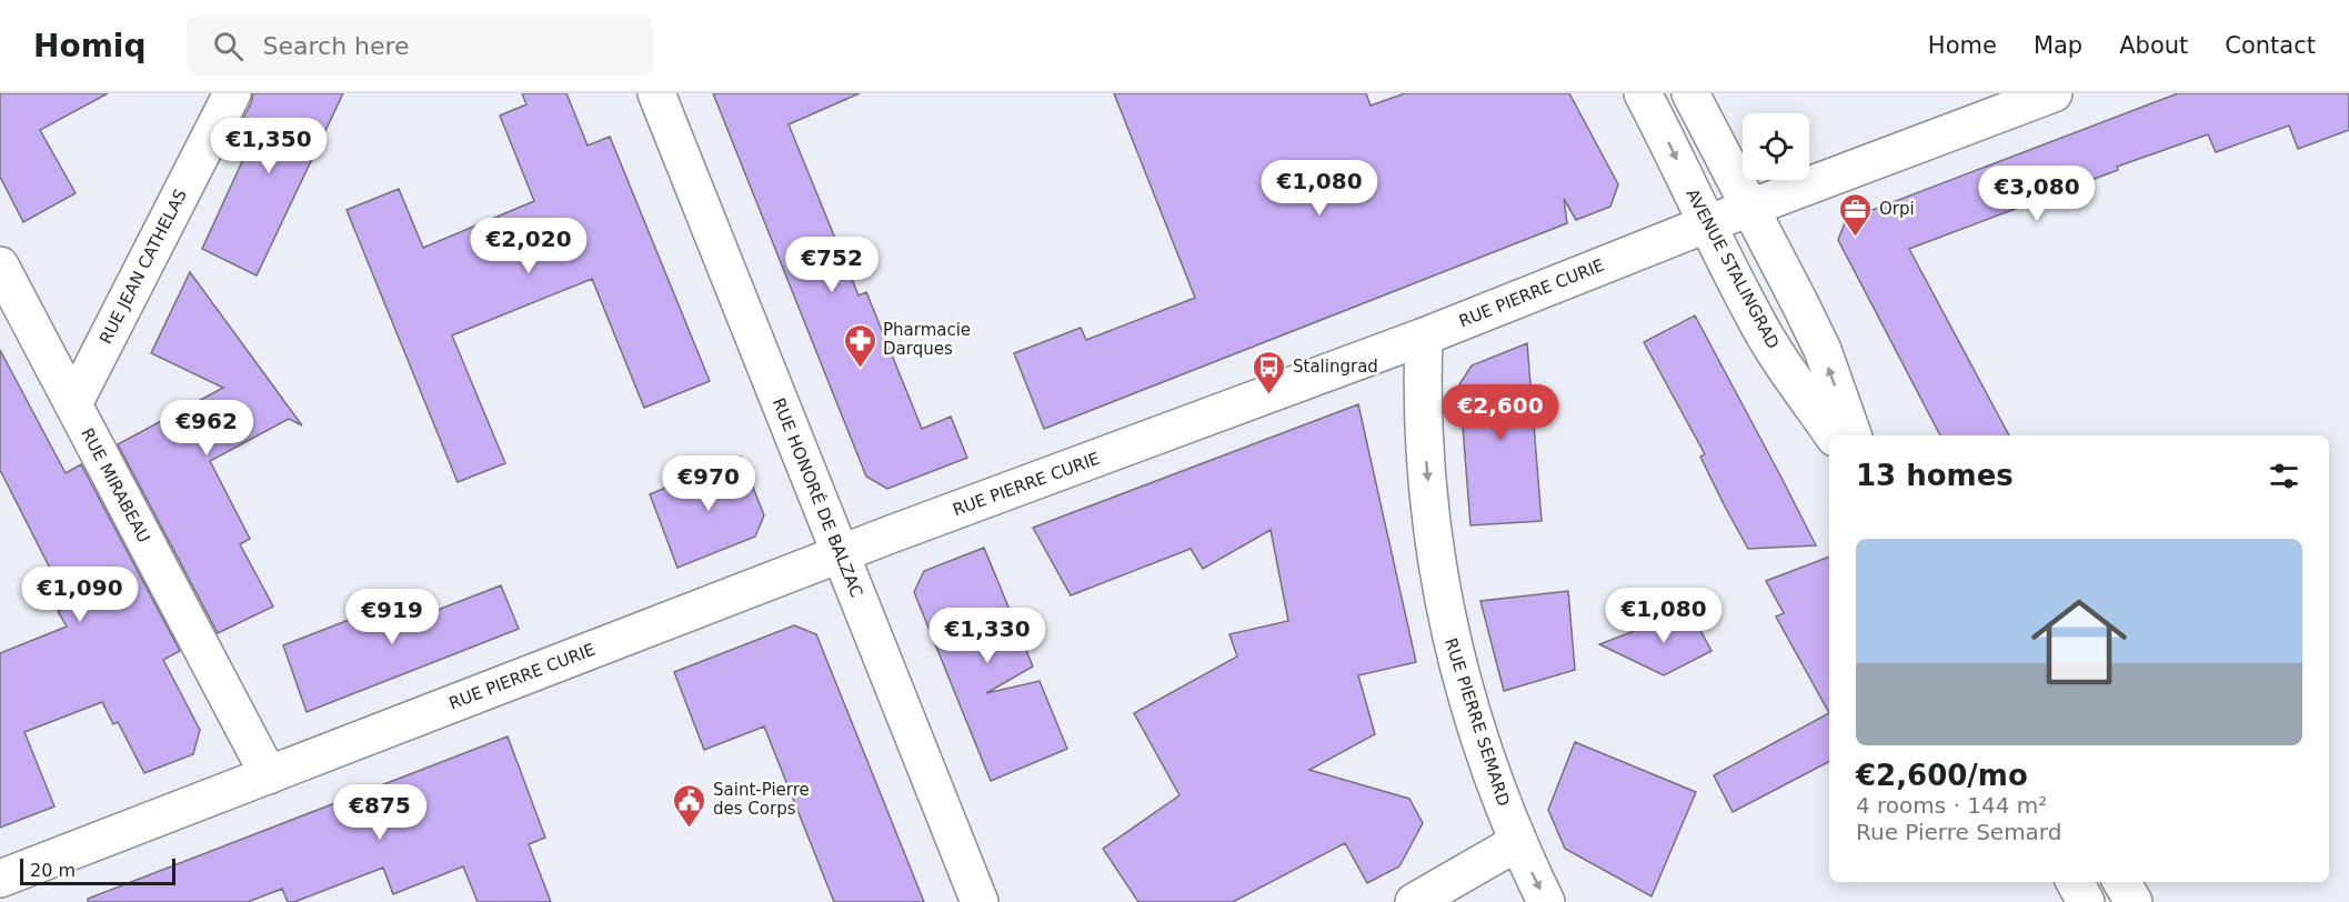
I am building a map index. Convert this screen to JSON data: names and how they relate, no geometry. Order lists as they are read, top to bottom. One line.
{"streets":{"street":["RUE JEAN CATHELAS","AVENUE STALINGRAD","RUE PIERRE CURIE","RUE MIRABEAU","RUE HONORÉ DE BALZAC","RUE PIERRE SEMARD"]},"crossings":[["RUE JEAN CATHELAS","RUE MIRABEAU"],["AVENUE STALINGRAD","RUE PIERRE CURIE"],["RUE PIERRE CURIE","RUE MIRABEAU"],["RUE PIERRE CURIE","RUE HONORÉ DE BALZAC"],["RUE PIERRE CURIE","RUE PIERRE SEMARD"]],"one_way":["RUE PIERRE SEMARD"],"places":{"office":["Orpi"],"pharmacy":["Pharmacie Darques"],"bus stop":["Stalingrad"],"public building":["Saint-Pierre des Corps"]},"scale_bar":"20 m","page":{"header":"Homiq","search":"Search here","nav":["Home","Map","About","Contact"],"price":["€1,350","€1,080","€3,080","€2,020","€752","€2,600","€962","€970","€1,090","€1,080","€919","€1,330","€875"],"heading":"13 homes","list":[{"name":"€2,600/mo","note":"4 rooms · 144 m² · Rue Pierre Semard"}],"scale":"20 m"}}
